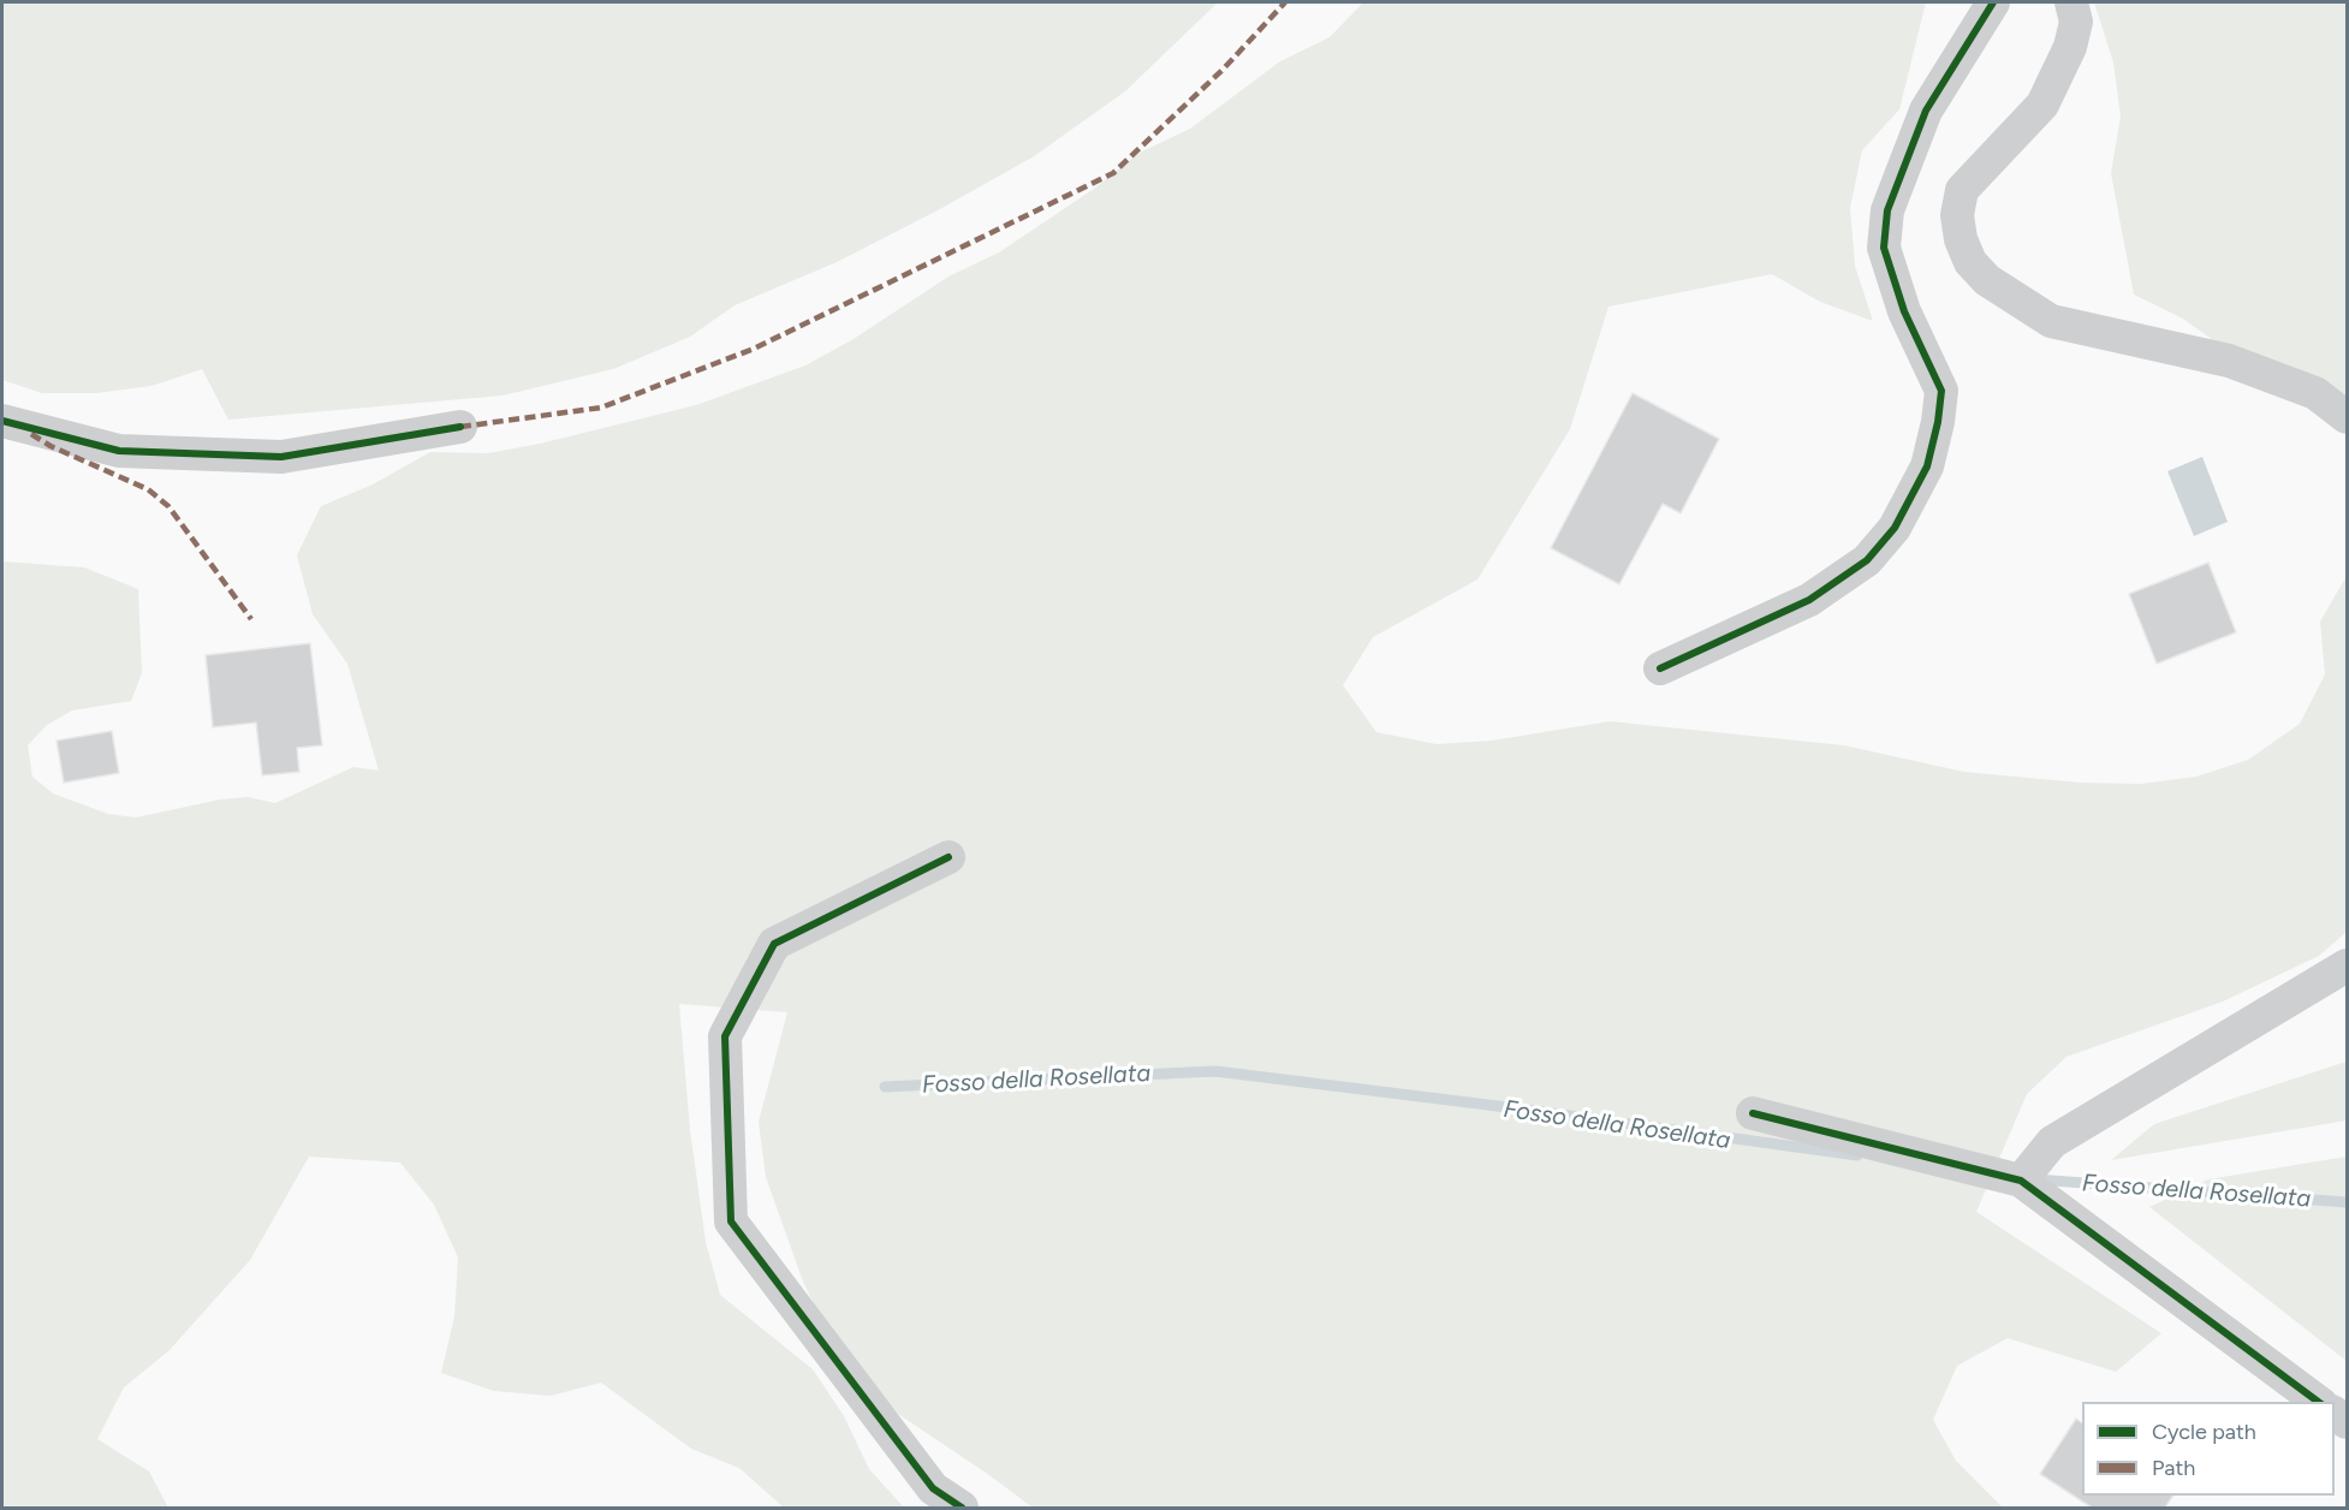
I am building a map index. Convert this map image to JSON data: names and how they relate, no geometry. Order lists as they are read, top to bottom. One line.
{"water":["Fosso della Rosellata"],"legend":["Cycle path","Path"]}
